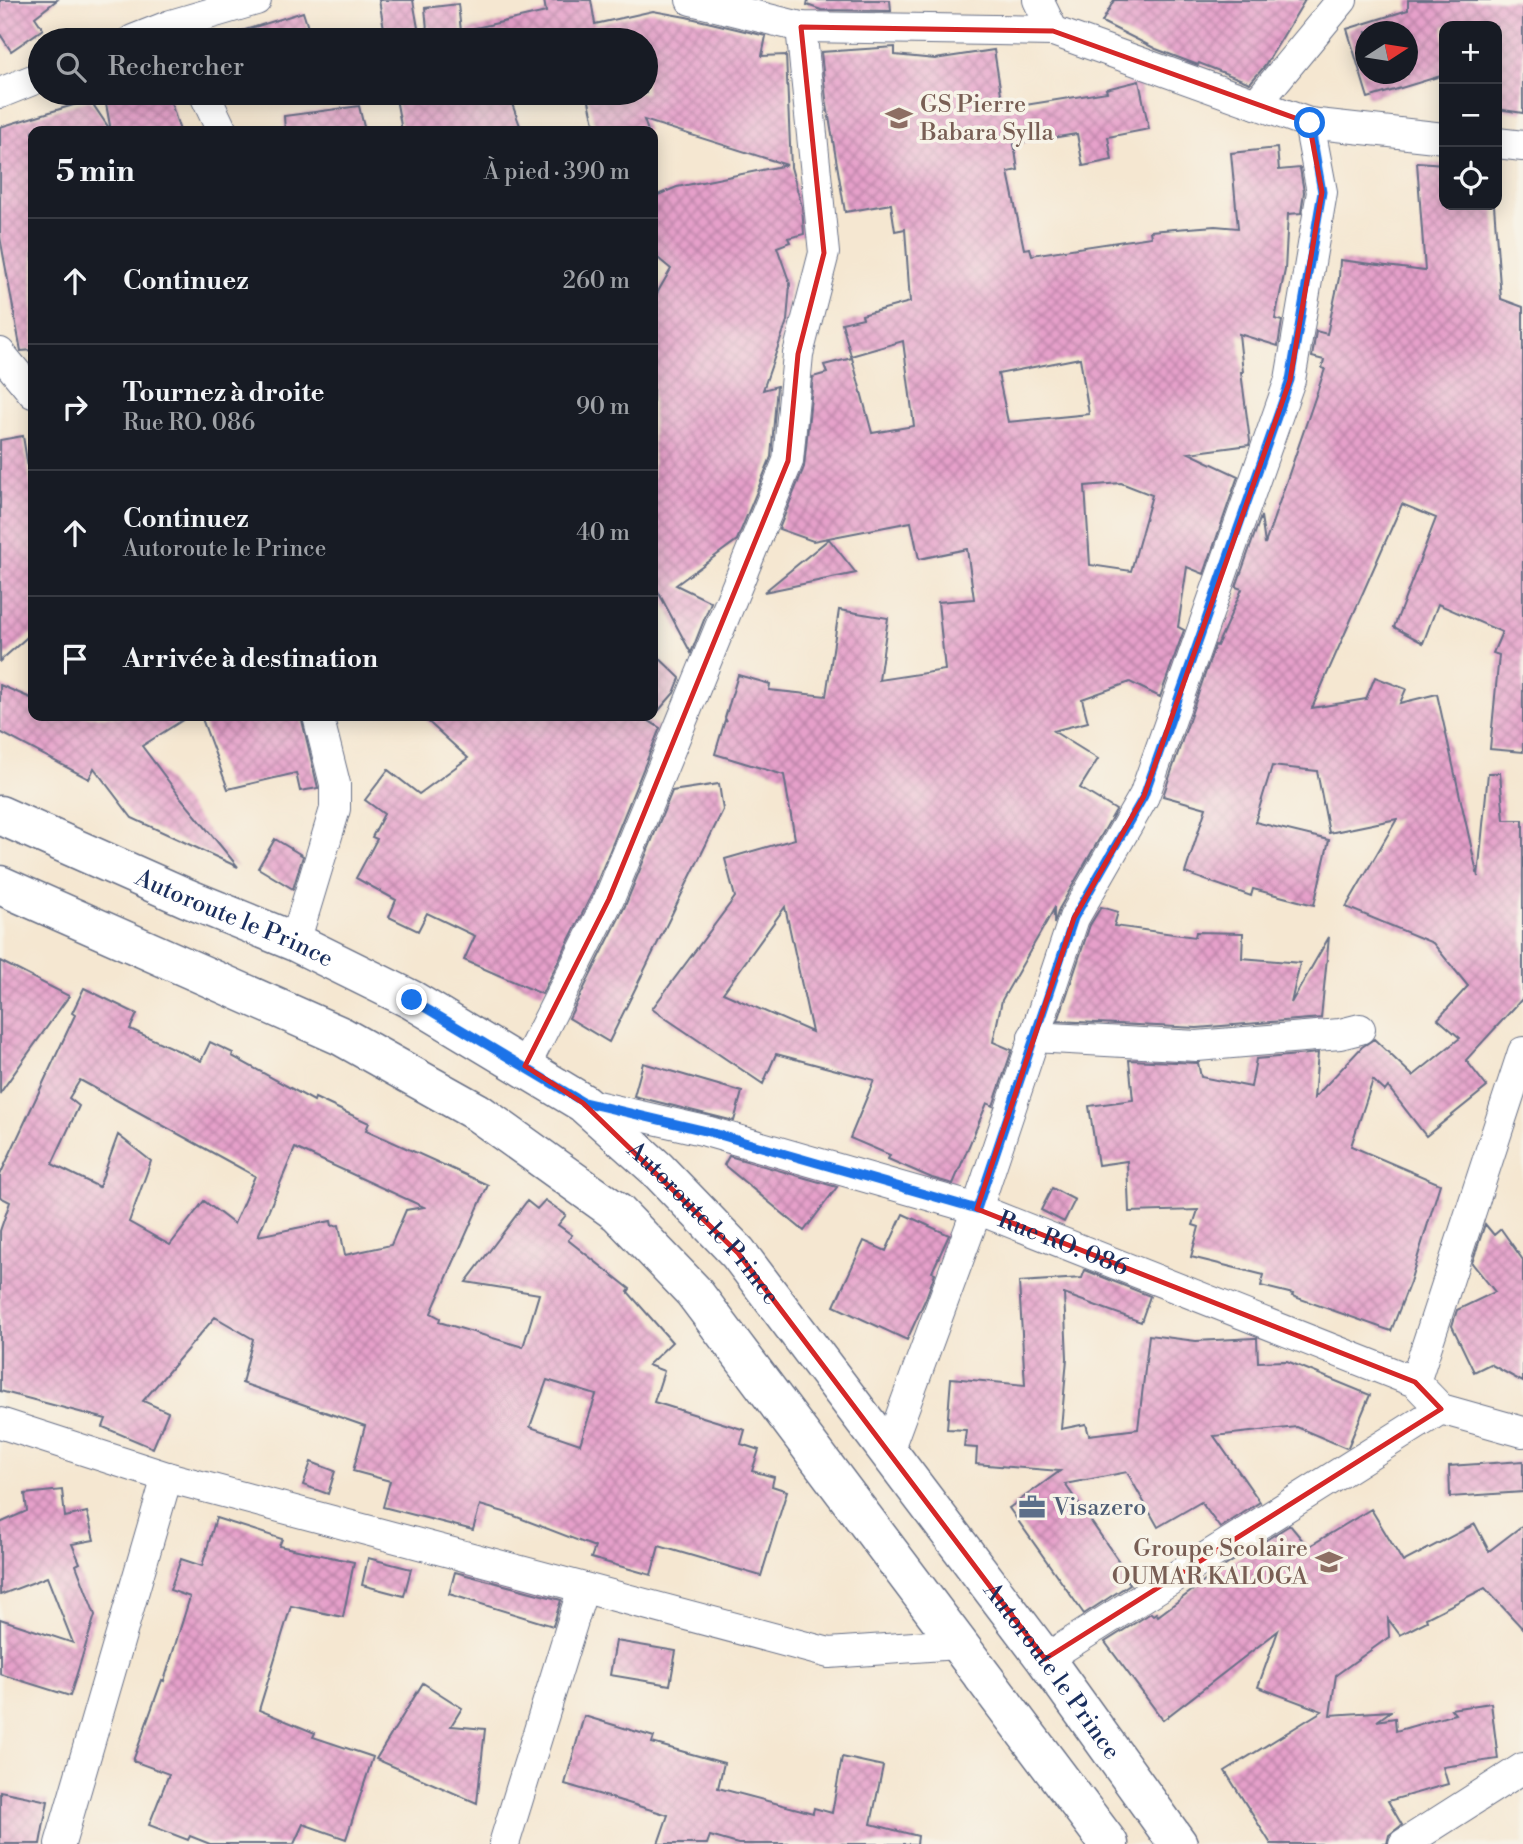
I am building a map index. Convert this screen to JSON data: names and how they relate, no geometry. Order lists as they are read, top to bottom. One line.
{"streets":{"main road":["Autoroute le Prince"],"street":["Rue RO. 086"]},"crossings":[["Autoroute le Prince","Rue RO. 086"]],"places":{"school or university":["GS Pierre Babara Sylla","Groupe Scolaire OUMAR KALOGA"],"office":["Visazero"]},"north":"right","page":{"map_buttons":["+","−"],"search":"Rechercher","heading":["5 min","À pied · 390 m"],"list":[["Continuez","260 m"],["Tournez à droite","Rue RO. 086","90 m"],["Continuez","Autoroute le Prince","40 m"],"Arrivée à destination"]}}
